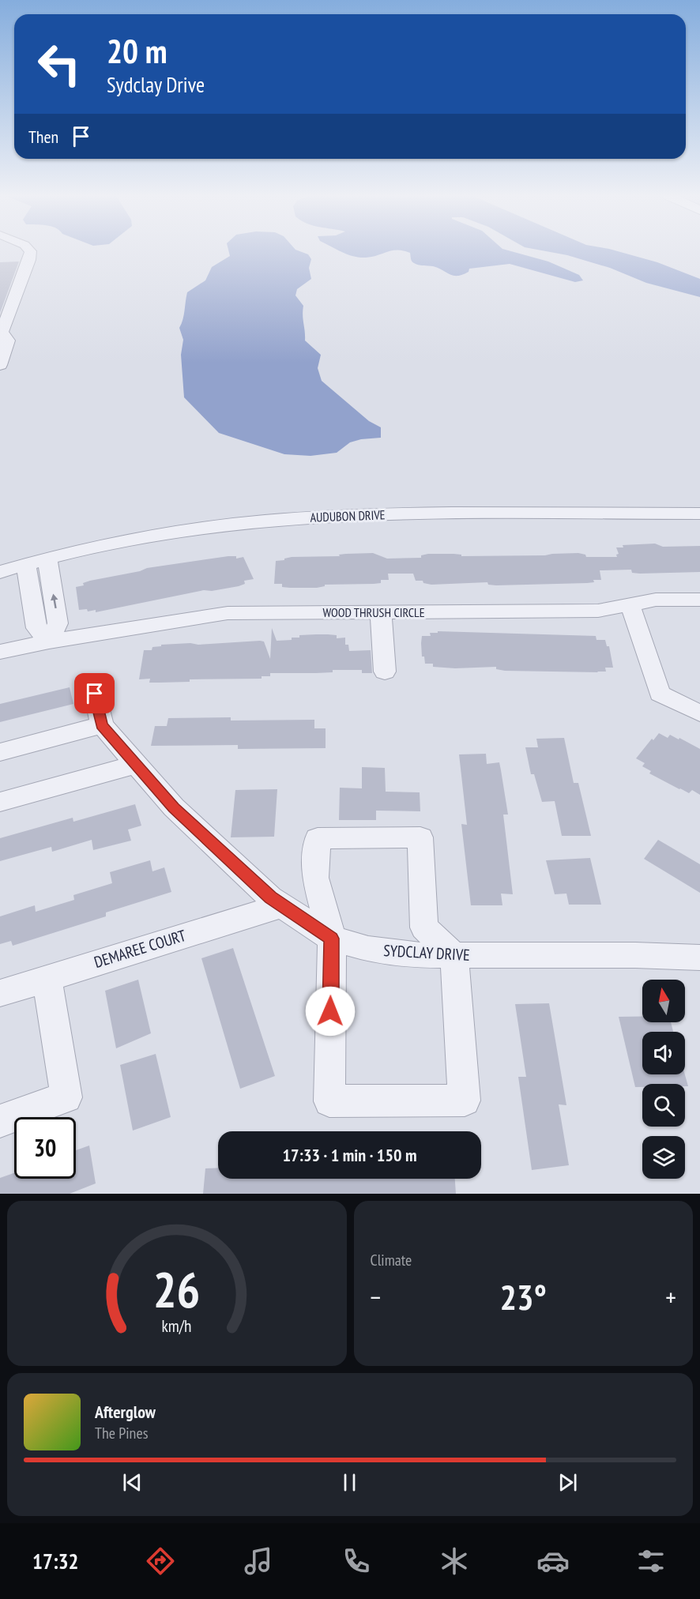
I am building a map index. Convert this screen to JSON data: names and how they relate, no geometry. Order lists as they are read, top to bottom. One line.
{"streets":{"street":["AUDUBON DRIVE","WOOD THRUSH CIRCLE","DEMAREE COURT","SYDCLAY DRIVE"]},"crossings":[["DEMAREE COURT","SYDCLAY DRIVE"]],"north":"top","page":{"turn":["20 m","Sydclay Drive"],"then":"Then","limit":"30","trip":"17:33 · 1 min · 150 m","tile":"Climate","heat":["−","23°","+"],"song":["Afterglow","The Pines"],"tabs":"17:32","gauge":["26","km/h"]}}
